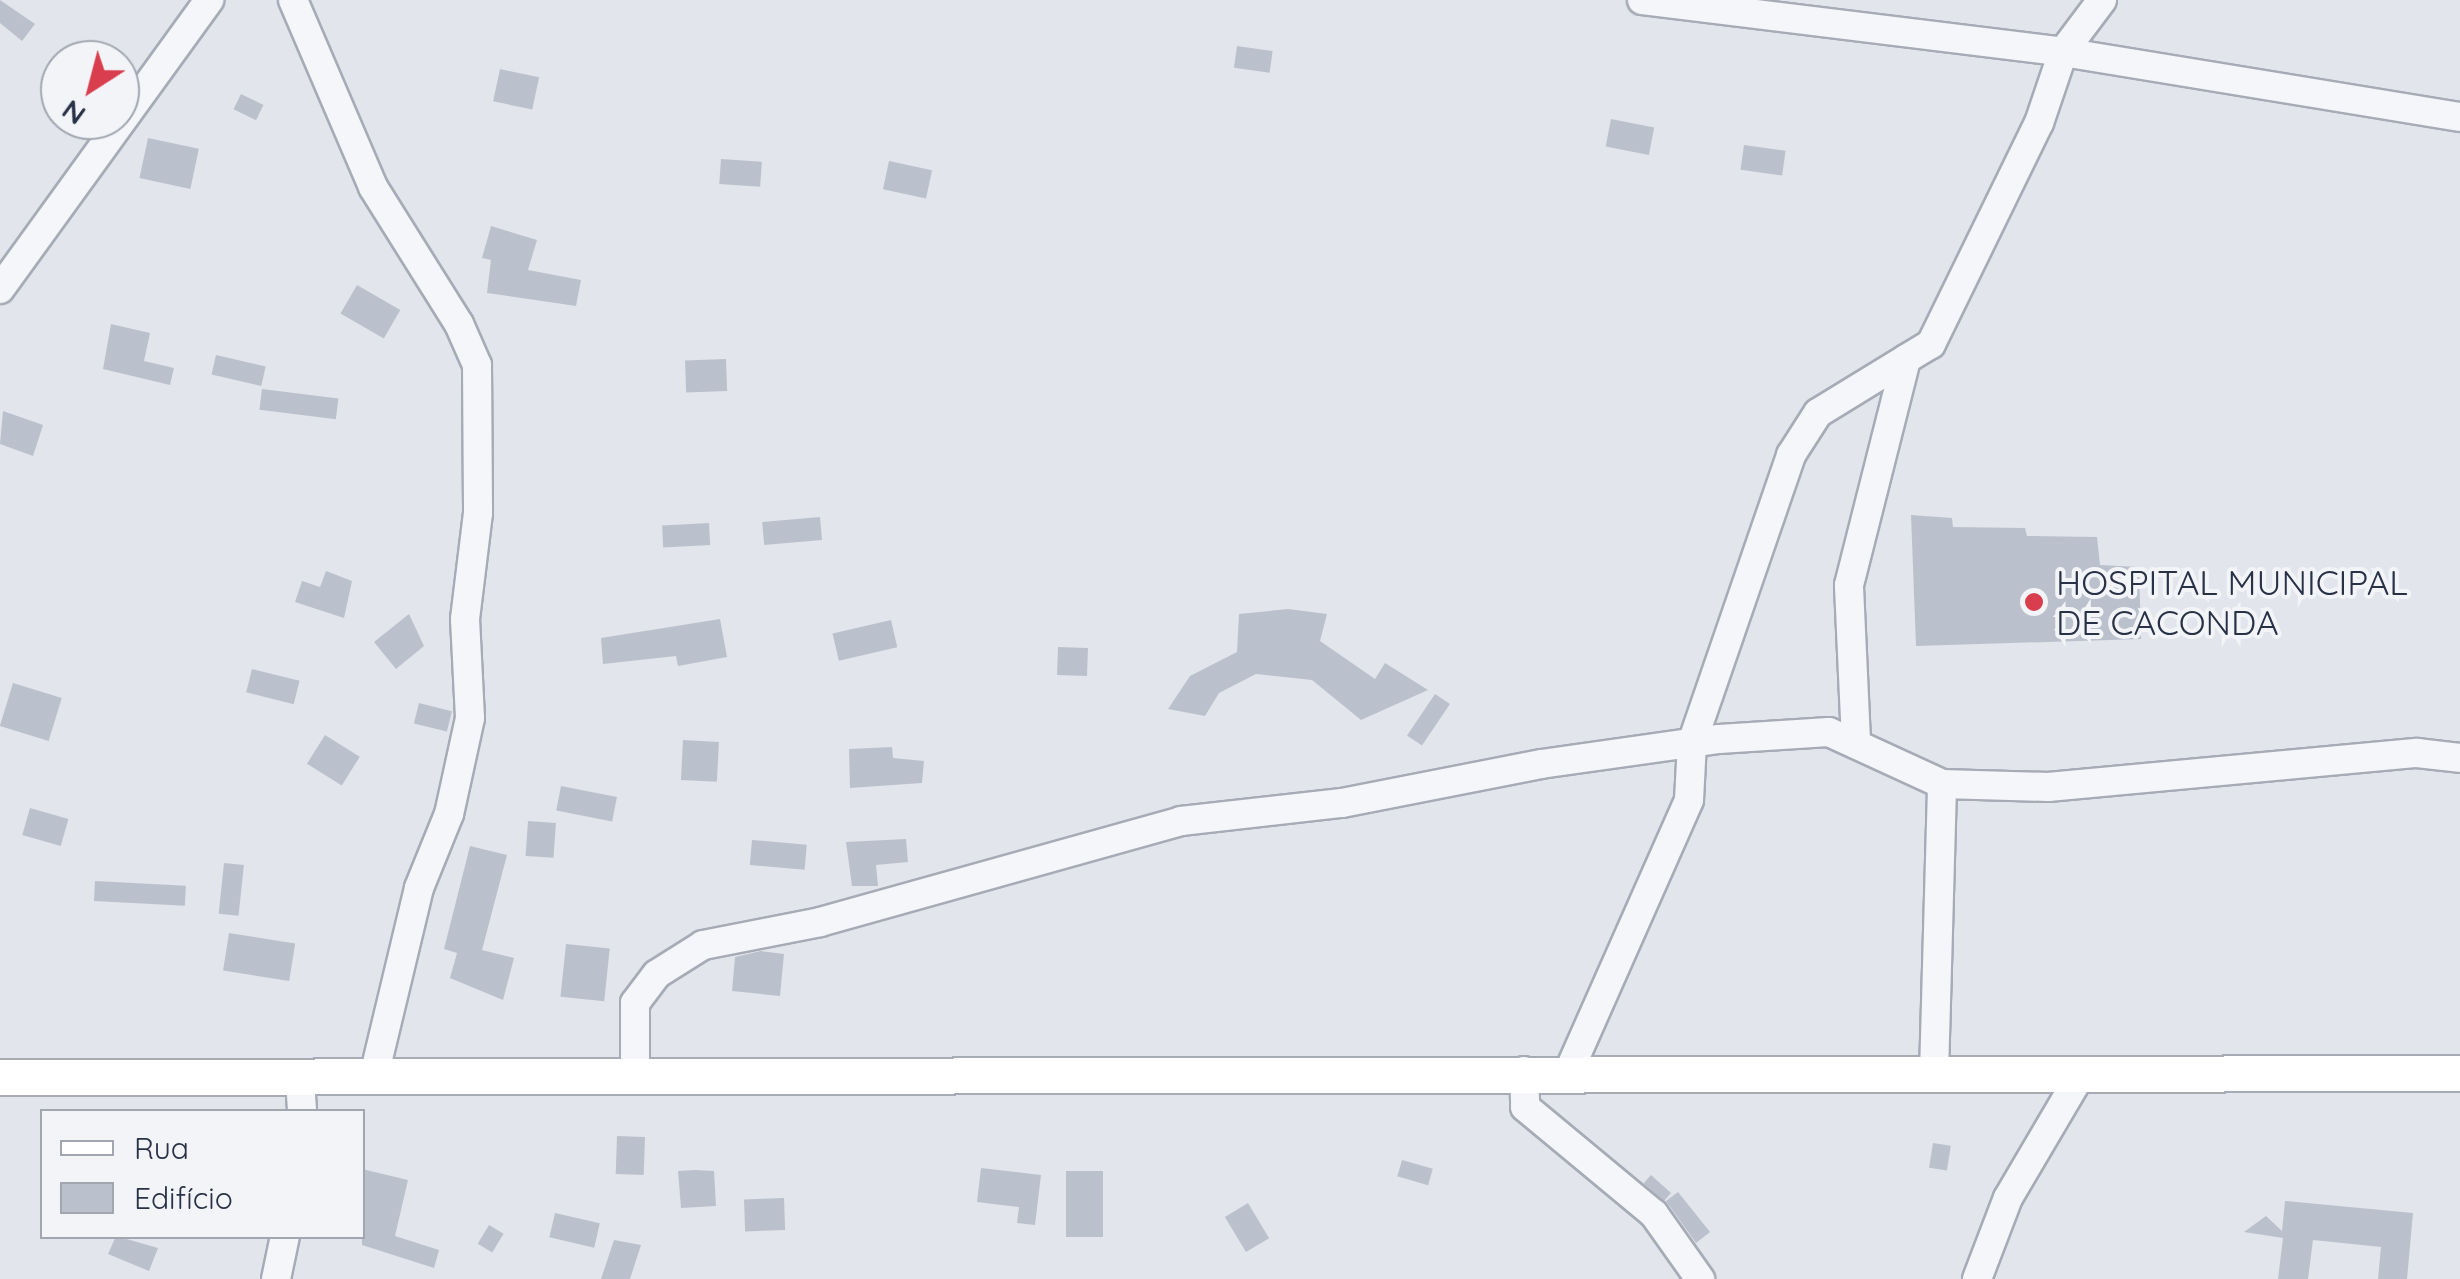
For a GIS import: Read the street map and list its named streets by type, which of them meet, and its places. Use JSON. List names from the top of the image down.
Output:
{
  "places": ["HOSPITAL MUNICIPAL DE CACONDA"],
  "legend": ["Rua", "Edifício"],
  "north": "bottom left"
}
